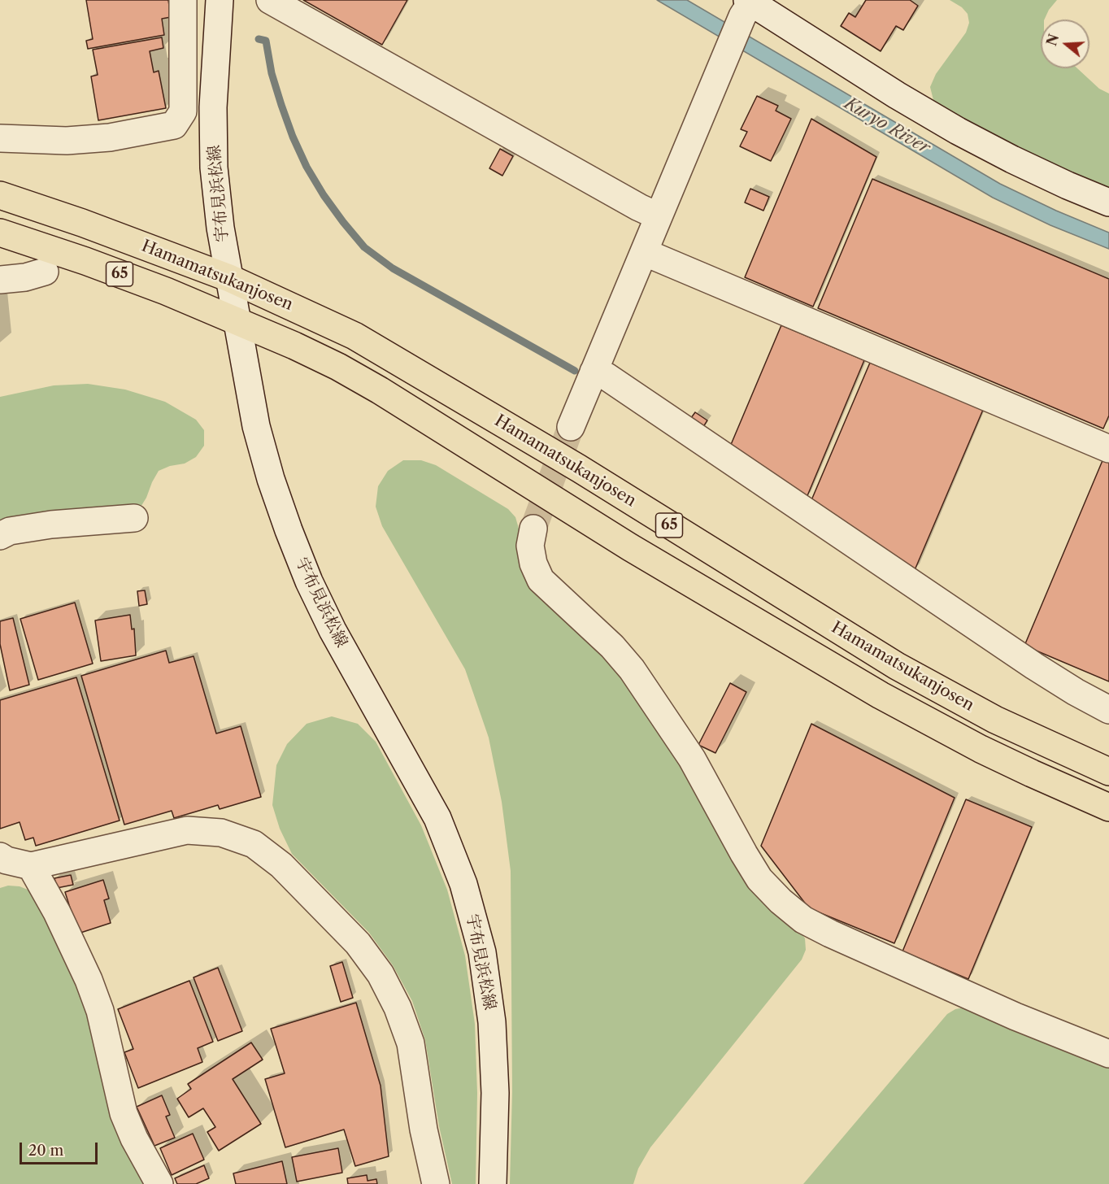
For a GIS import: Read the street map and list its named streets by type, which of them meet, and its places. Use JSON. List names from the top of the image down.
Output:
{
  "streets": {
    "main road": ["65", "Hamamatsukanjosen"],
    "street": ["宇布見浜松線"]
  },
  "crossings": [
    ["宇布見浜松線", "Hamamatsukanjosen"]
  ],
  "water": ["Kuryo River"],
  "scale_bar": "20 m",
  "north": "left"
}
